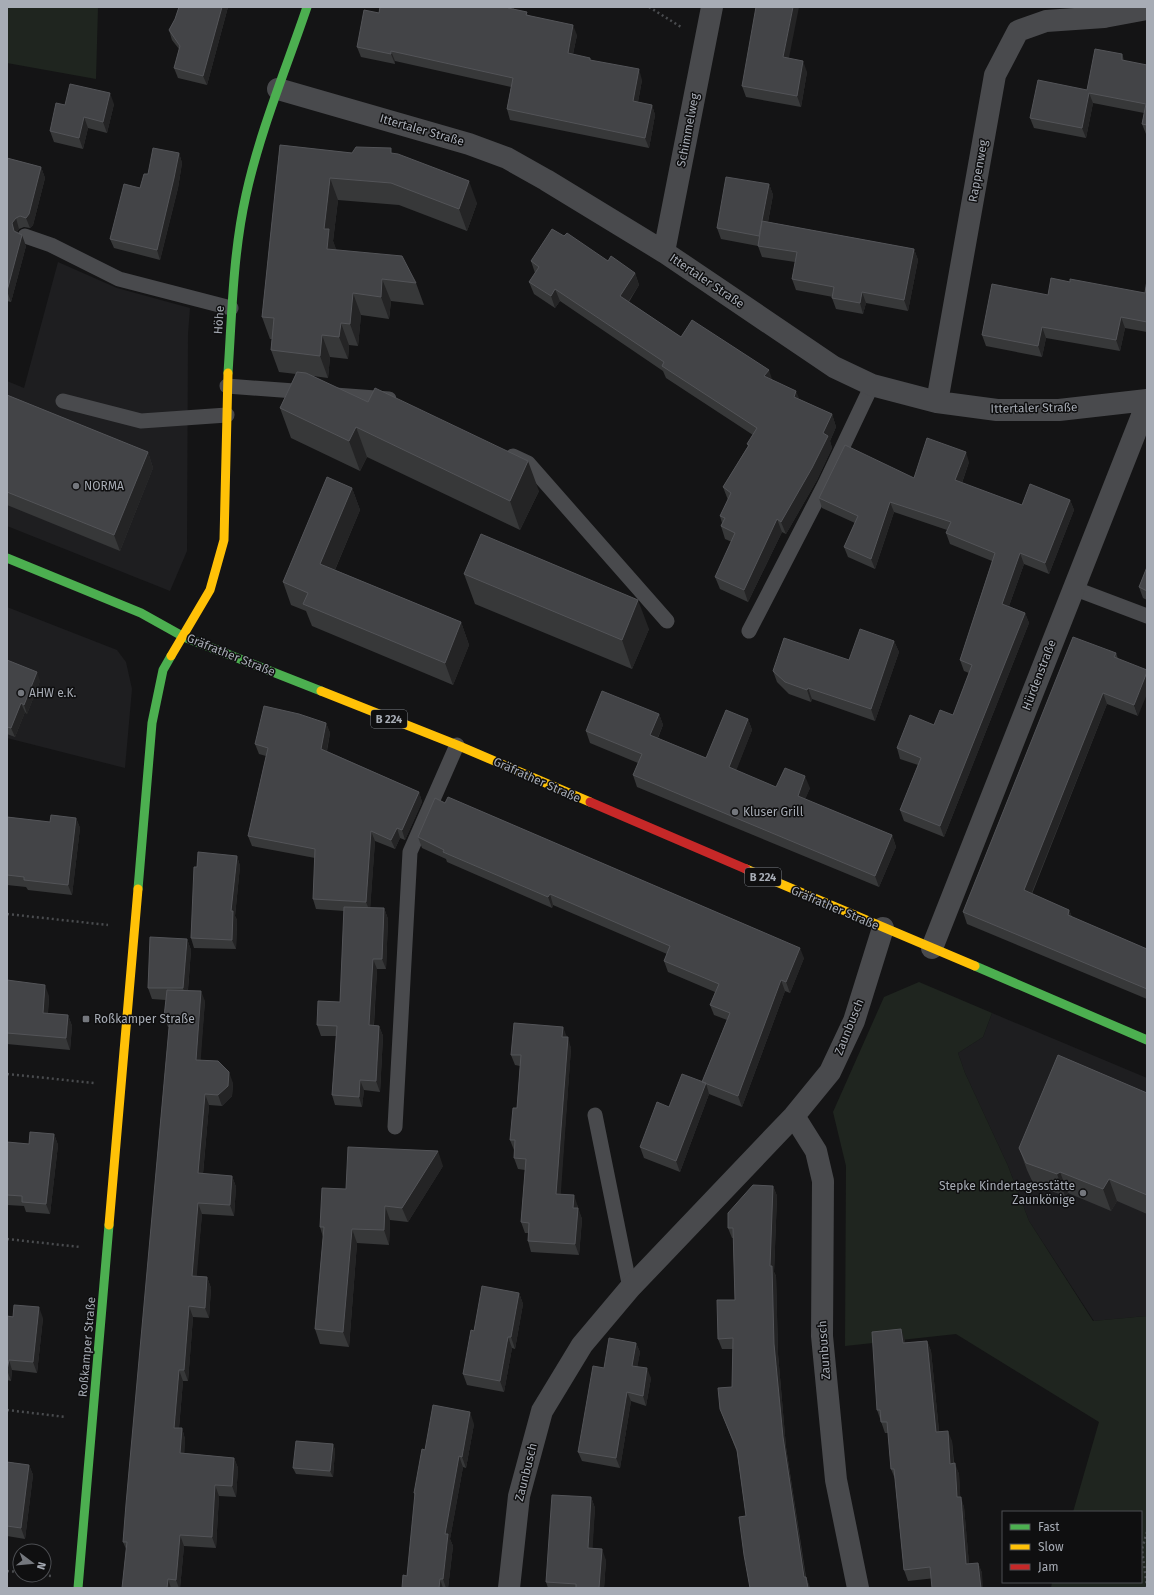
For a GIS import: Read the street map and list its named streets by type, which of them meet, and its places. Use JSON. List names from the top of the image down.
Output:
{
  "streets": {
    "street": [
      "Ittertaler Straße",
      "Schimmelweg",
      "Rappenweg",
      "Höhe",
      "Gräfrather Straße",
      "Hürdenstraße",
      "B 224",
      "Zaunbusch",
      "Roßkamper Straße"
    ]
  },
  "crossings": [
    ["Ittertaler Straße", "Schimmelweg"],
    ["Ittertaler Straße", "Rappenweg"],
    ["Ittertaler Straße", "Höhe"],
    ["Ittertaler Straße", "Hürdenstraße"],
    ["Höhe", "Gräfrather Straße"],
    ["Höhe", "Roßkamper Straße"],
    ["Gräfrather Straße", "Hürdenstraße"],
    ["Gräfrather Straße", "Zaunbusch"],
    ["Gräfrather Straße", "Roßkamper Straße"]
  ],
  "places": {
    "other": [
      "NORMA",
      "AHW e.K.",
      "Kluser Grill",
      "Stepke Kindertagesstätte Zaunkönige"
    ],
    "transit": ["Roßkamper Straße"]
  },
  "legend": ["Fast", "Slow", "Jam"],
  "north": "right"
}
